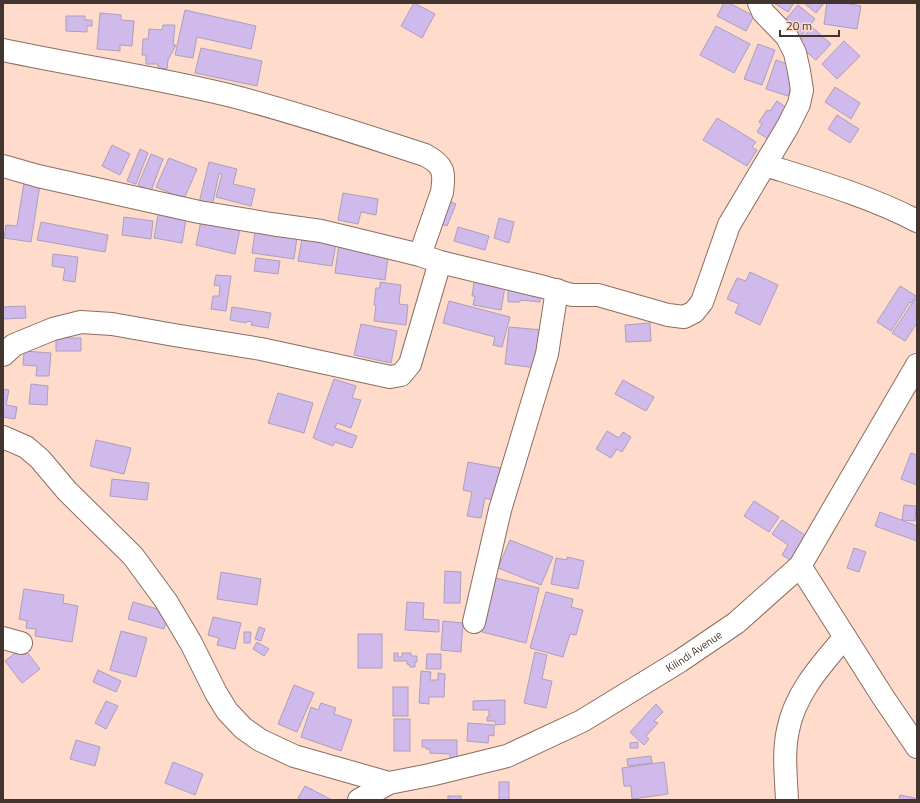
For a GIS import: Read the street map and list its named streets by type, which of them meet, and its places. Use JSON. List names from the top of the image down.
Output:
{
  "streets": {
    "street": ["Kilindi Avenue"]
  },
  "scale_bar": "20 m"
}
